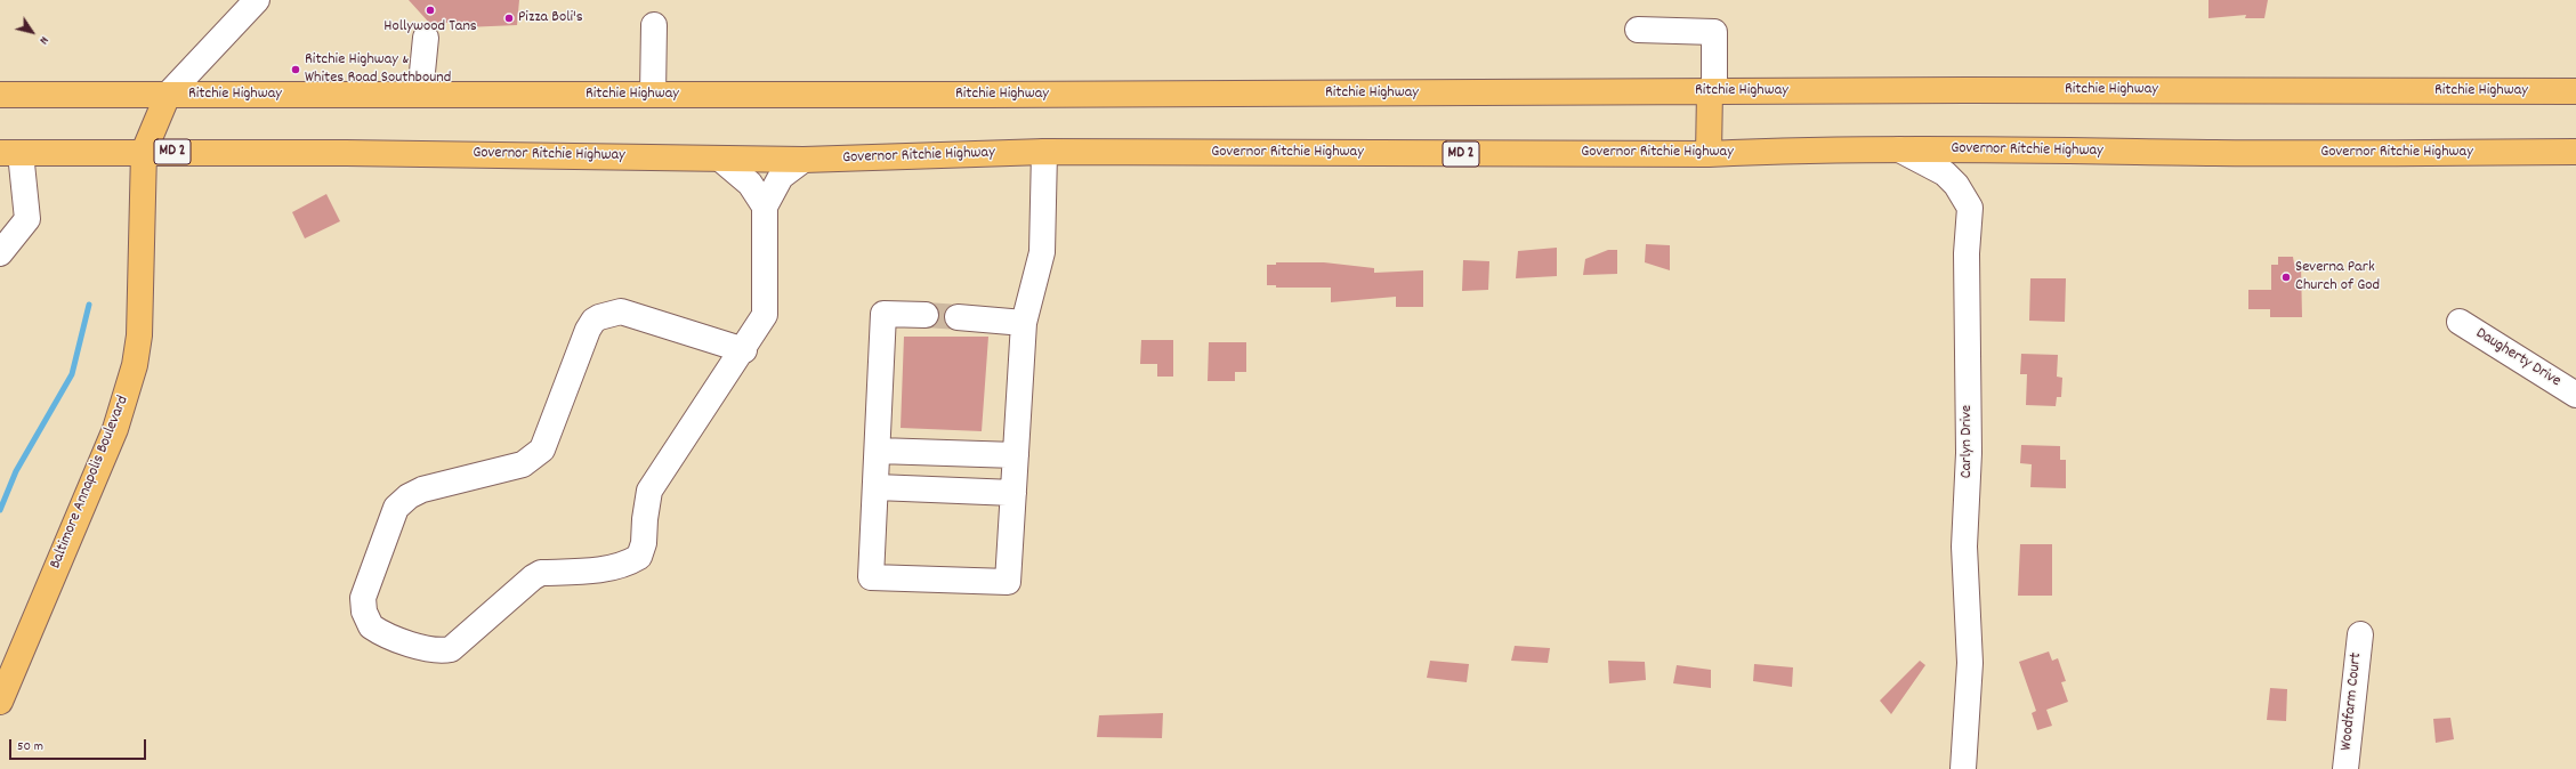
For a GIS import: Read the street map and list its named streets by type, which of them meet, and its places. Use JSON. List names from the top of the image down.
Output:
{
  "streets": {
    "main road": [
      "Ritchie Highway",
      "Governor Ritchie Highway",
      "MD 2",
      "Baltimore Annapolis Boulevard"
    ],
    "street": ["Daugherty Drive", "Carlyn Drive", "Woodfarm Court"]
  },
  "crossings": [
    ["Ritchie Highway", "Baltimore Annapolis Boulevard"],
    ["Governor Ritchie Highway", "Carlyn Drive"],
    ["Governor Ritchie Highway", "Baltimore Annapolis Boulevard"]
  ],
  "places": [
    "Hollywood Tans",
    "Pizza Boli's",
    "Ritchie Highway & Whites Road Southbound",
    "Severna Park Church of God"
  ],
  "scale_bar": "50 m",
  "north": "bottom right"
}
